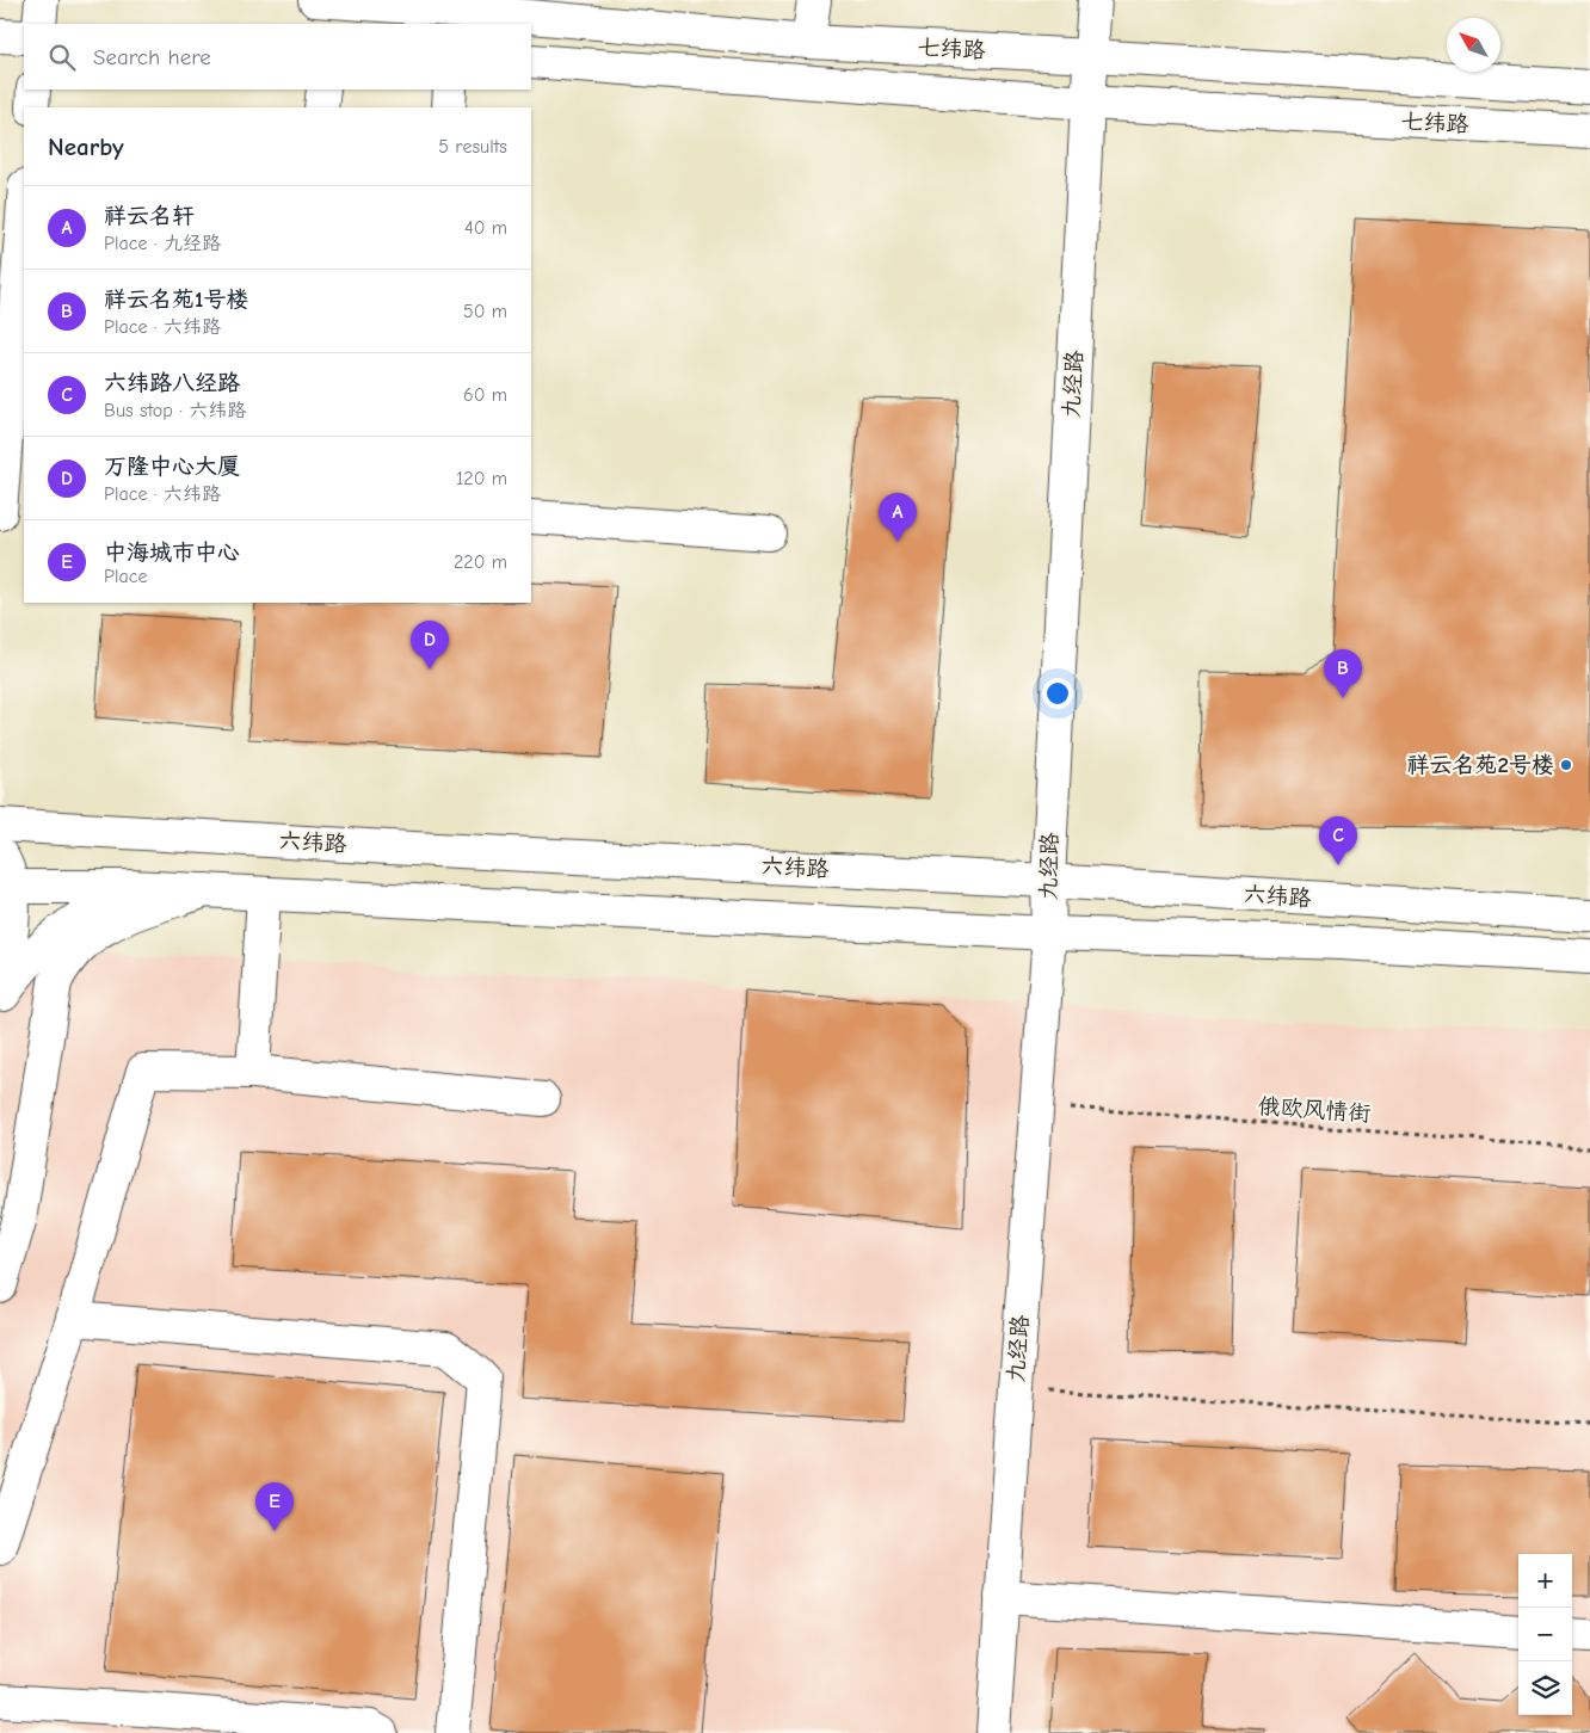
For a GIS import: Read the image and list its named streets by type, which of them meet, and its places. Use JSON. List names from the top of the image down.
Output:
{
  "streets": {
    "street": ["七纬路", "九经路", "六纬路"],
    "path": ["俄欧风情街"]
  },
  "crossings": [
    ["七纬路", "九经路"],
    ["九经路", "六纬路"],
    ["九经路", "俄欧风情街"]
  ],
  "places": ["祥云名苑2号楼"],
  "north": "top left",
  "page": {
    "search": "Search here",
    "heading": ["Nearby", "5 results"],
    "list": [
      {
        "mark": "A",
        "name": "祥云名轩",
        "note": "Place · 九经路",
        "value": "40 m"
      },
      {
        "mark": "B",
        "name": "祥云名苑1号楼",
        "note": "Place · 六纬路",
        "value": "50 m"
      },
      {
        "mark": "C",
        "name": "六纬路八经路",
        "note": "Bus stop · 六纬路",
        "value": "60 m"
      },
      {
        "mark": "D",
        "name": "万隆中心大厦",
        "note": "Place · 六纬路",
        "value": "120 m"
      },
      {
        "mark": "E",
        "name": "中海城市中心",
        "note": "Place",
        "value": "220 m"
      }
    ],
    "pins": [
      "A",
      "D",
      "B",
      "C",
      "E"
    ],
    "map_buttons": ["+", "−"]
  }
}
